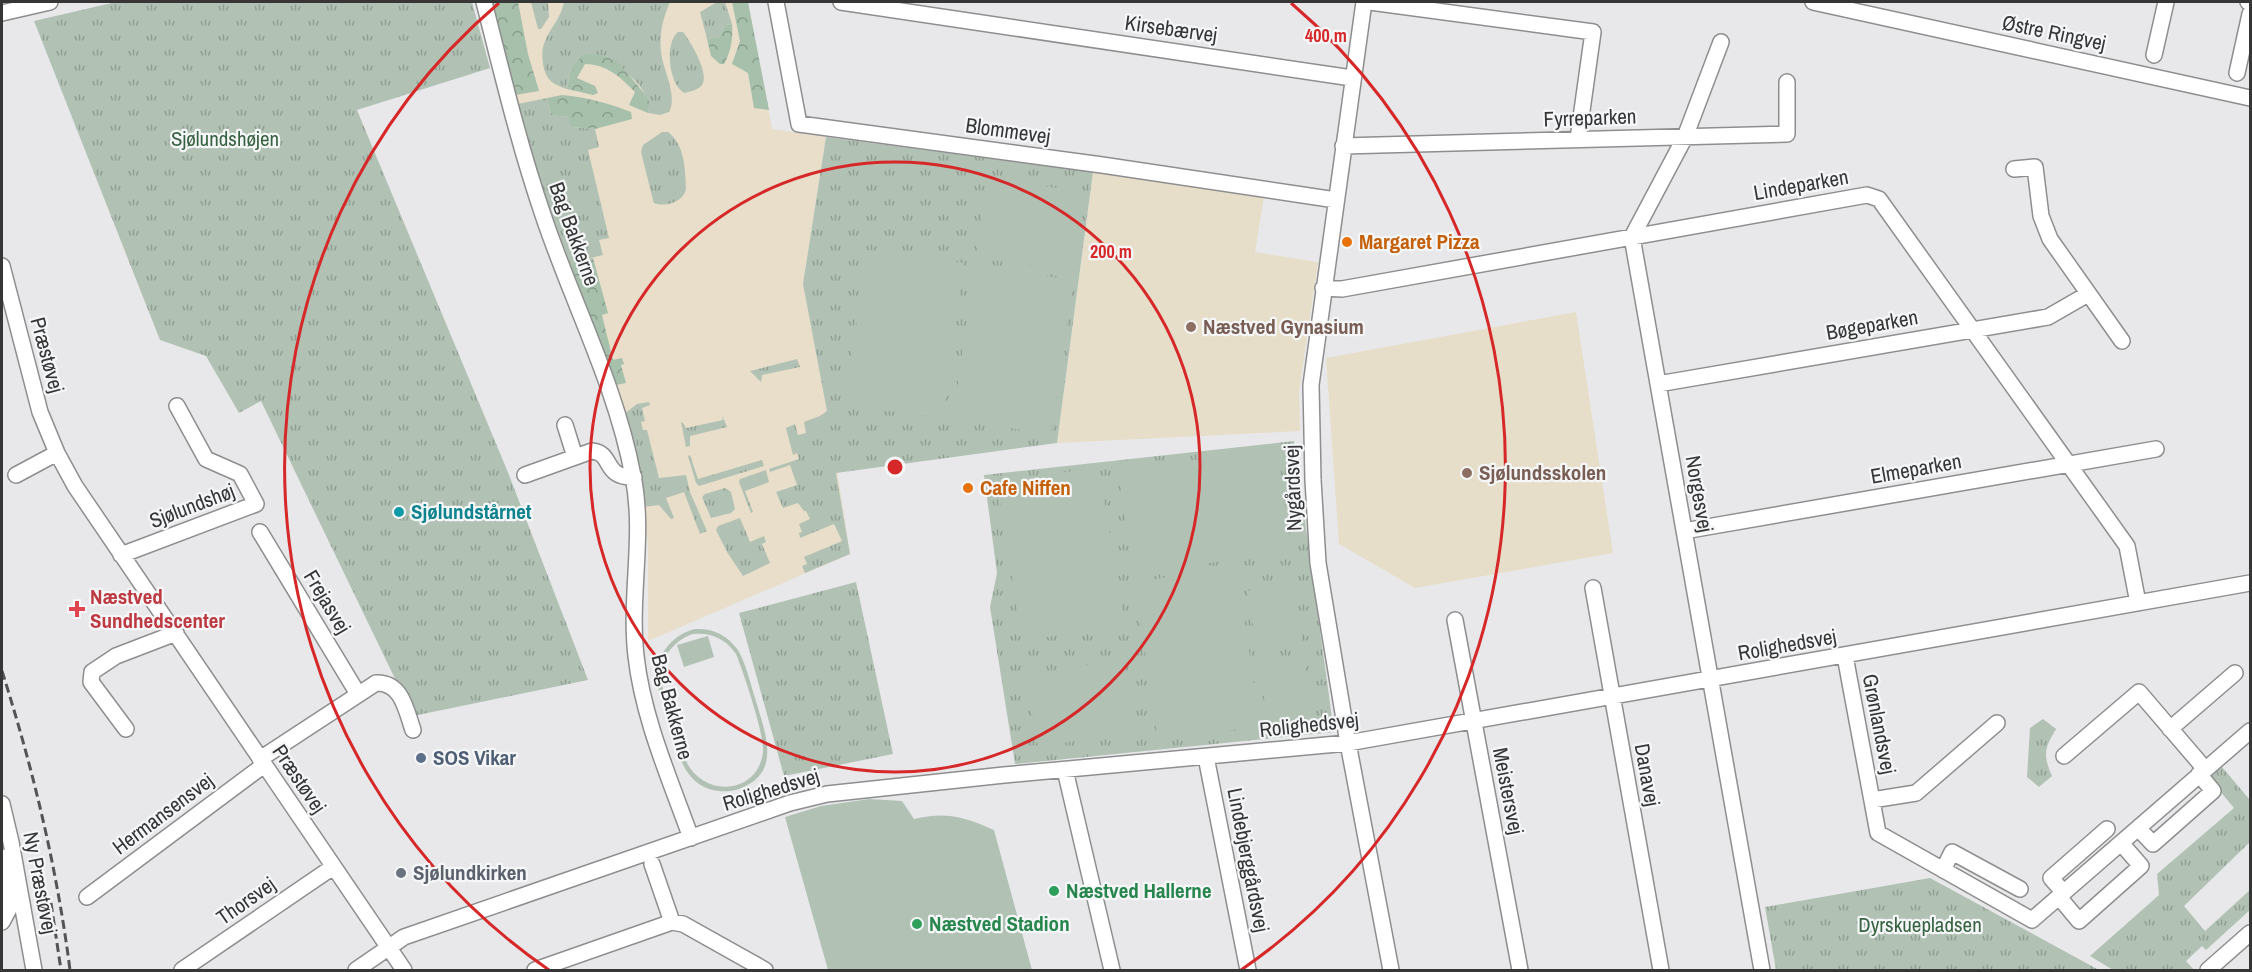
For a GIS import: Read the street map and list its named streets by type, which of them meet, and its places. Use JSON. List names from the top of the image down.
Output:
{
  "streets": {
    "street": [
      "Kirsebærvej",
      "Østre Ringvej",
      "Fyrreparken",
      "Blommevej",
      "Lindeparken",
      "Bag Bakkerne",
      "Bøgeparken",
      "Præstøvej",
      "Elmeparken",
      "Nygårdsvej",
      "Norgesvej",
      "Sjølundshøj",
      "Frejasvej",
      "Rolighedsvej",
      "Grønlandsvej",
      "Danavej",
      "Meistersvej",
      "Hermansensvej",
      "Lindebjerggårdsvej",
      "Ny Præstøvej",
      "Thorsvej"
    ]
  },
  "crossings": [
    ["Kirsebærvej", "Nygårdsvej"],
    ["Fyrreparken", "Nygårdsvej"],
    ["Blommevej", "Nygårdsvej"],
    ["Lindeparken", "Bøgeparken"],
    ["Lindeparken", "Elmeparken"],
    ["Lindeparken", "Nygårdsvej"],
    ["Lindeparken", "Norgesvej"],
    ["Lindeparken", "Rolighedsvej"],
    ["Bag Bakkerne", "Rolighedsvej"],
    ["Bøgeparken", "Norgesvej"],
    ["Præstøvej", "Sjølundshøj"],
    ["Præstøvej", "Rolighedsvej"],
    ["Præstøvej", "Hermansensvej"],
    ["Præstøvej", "Thorsvej"],
    ["Elmeparken", "Norgesvej"],
    ["Nygårdsvej", "Rolighedsvej"],
    ["Norgesvej", "Rolighedsvej"],
    ["Rolighedsvej", "Grønlandsvej"],
    ["Rolighedsvej", "Danavej"],
    ["Rolighedsvej", "Meistersvej"],
    ["Rolighedsvej", "Lindebjerggårdsvej"]
  ],
  "parks": ["Sjølundshøjen", "Dyrskuepladsen"],
  "places": {
    "other": [
      "Margaret Pizza",
      "Næstved Gynasium",
      "Sjølundsskolen",
      "Cafe Niffen",
      "Sjølundstårnet",
      "SOS Vikar",
      "Sjølundkirken",
      "Næstved Hallerne",
      "Næstved Stadion"
    ],
    "health": ["Næstved Sundhedscenter"]
  },
  "rings": ["400 m", "200 m"]
}
